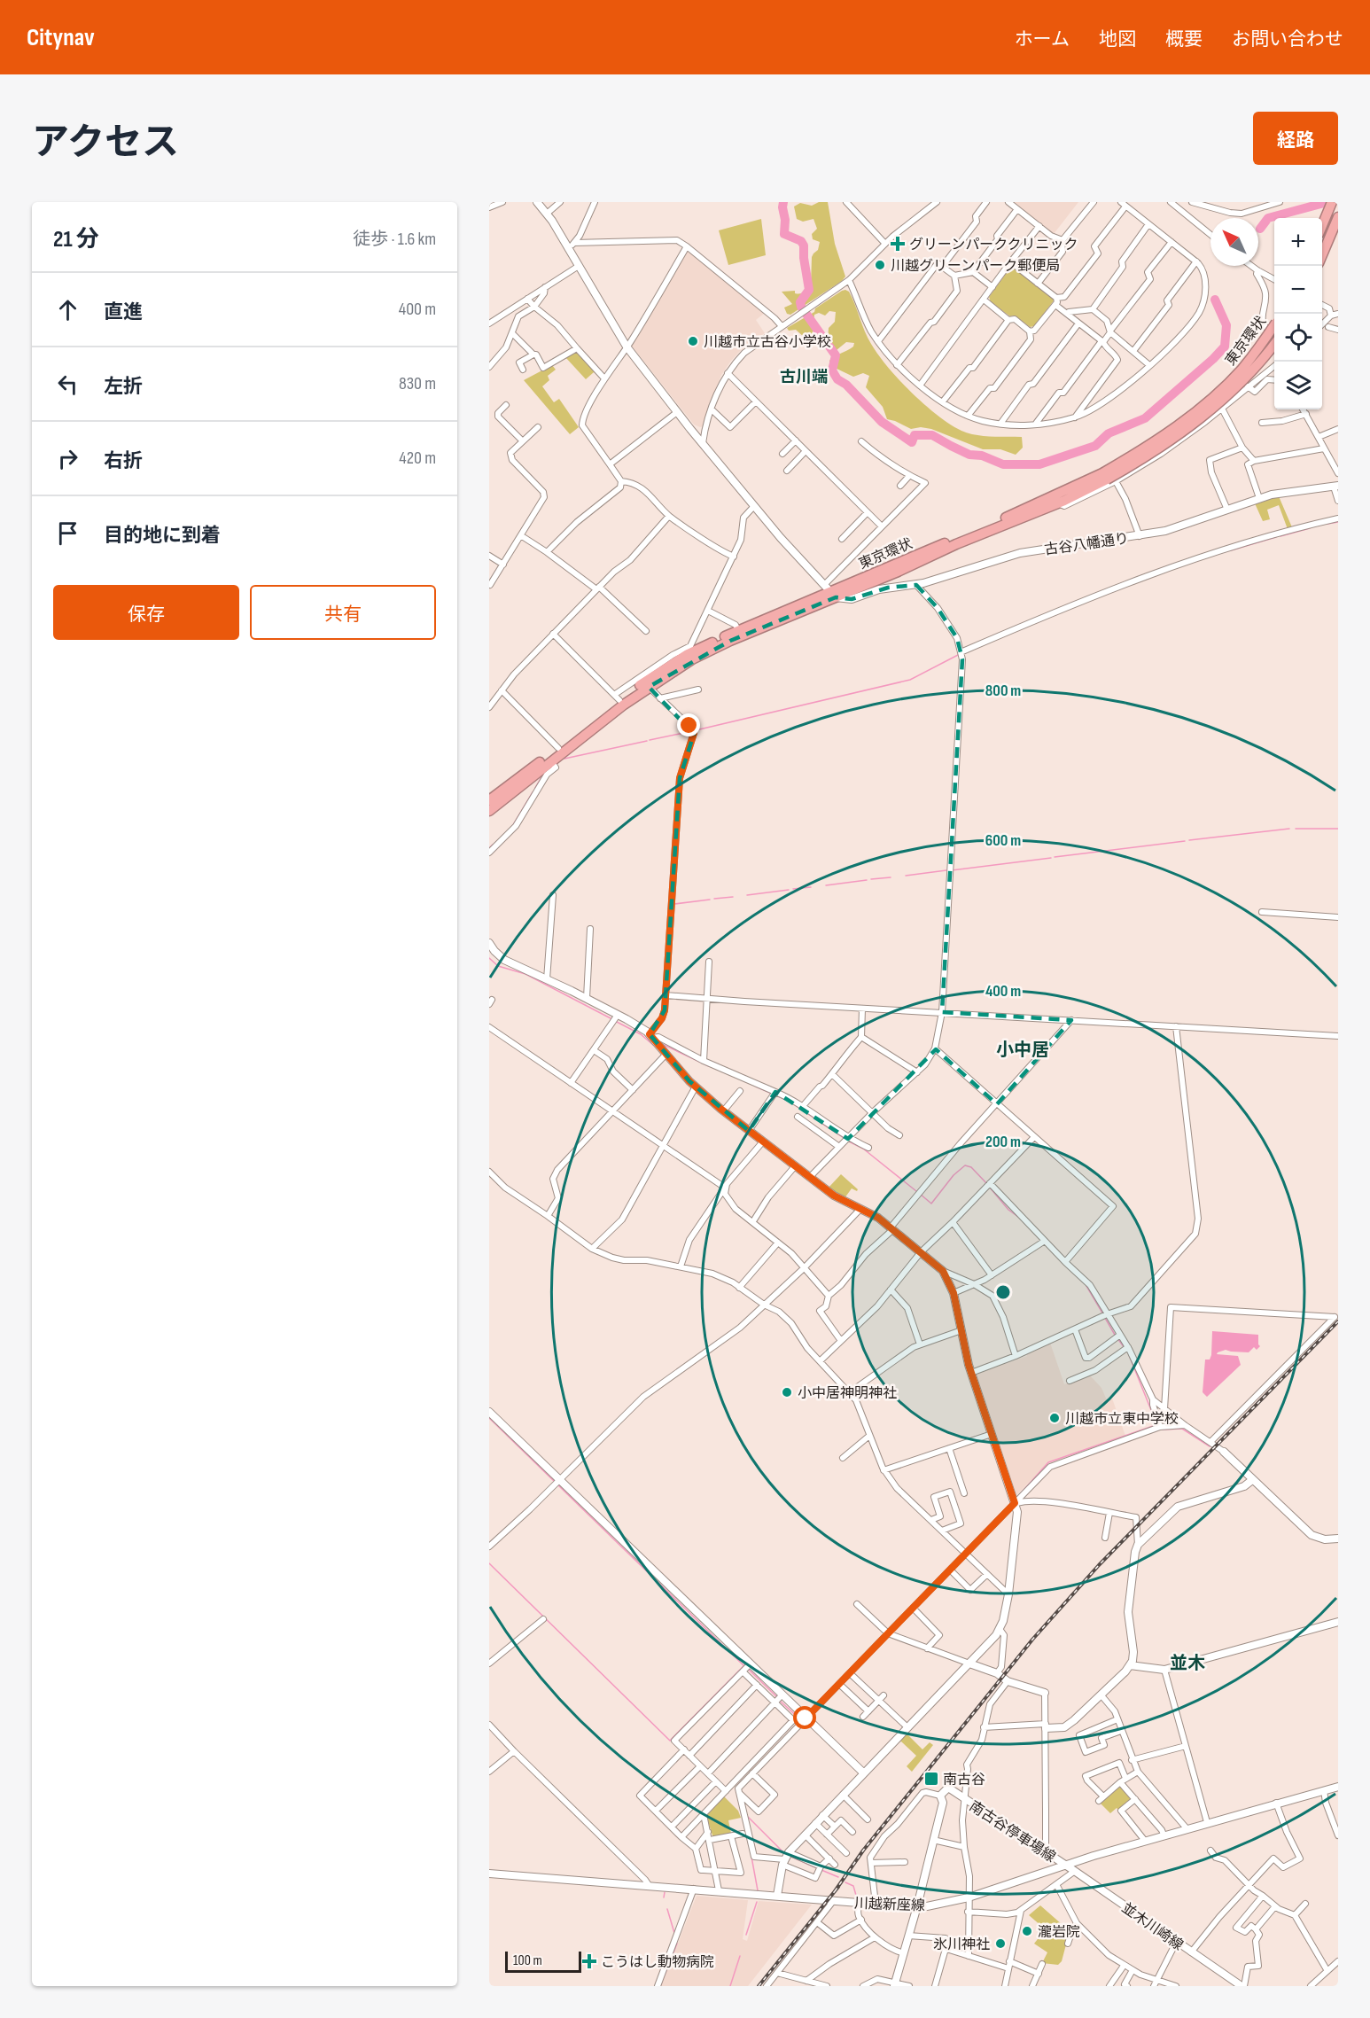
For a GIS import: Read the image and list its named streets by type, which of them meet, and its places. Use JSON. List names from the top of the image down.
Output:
{
  "streets": {
    "highway": ["東京環状"],
    "street": [
      "古谷八幡通り",
      "南古谷停車場線",
      "川越新座線",
      "並木川崎線"
    ]
  },
  "crossings": [
    ["東京環状", "古谷八幡通り"],
    ["南古谷停車場線", "川越新座線"],
    ["南古谷停車場線", "並木川崎線"],
    ["川越新座線", "並木川崎線"]
  ],
  "districts": ["古川端", "小中居", "並木"],
  "places": {
    "health": ["グリーンパーククリニック", "こうはし動物病院"],
    "other": [
      "川越グリーンパーク郵便局",
      "川越市立古谷小学校",
      "小中居神明神社",
      "川越市立東中学校",
      "瀧岩院",
      "氷川神社"
    ],
    "transit": ["南古谷"]
  },
  "scale_bar": "100 m",
  "north": "top left",
  "page": {
    "header": "Citynav",
    "nav": [
      "ホーム",
      "地図",
      "概要",
      "お問い合わせ"
    ],
    "title": "アクセス",
    "buttons": [
      "経路",
      ["保存", "共有"]
    ],
    "heading": ["21 分", "徒歩 · 1.6 km"],
    "map_buttons": ["+", "−"],
    "list": [
      ["直進", "400 m"],
      ["左折", "830 m"],
      ["右折", "420 m"],
      "目的地に到着"
    ],
    "scale": "100 m"
  },
  "rings": [
    "800 m",
    "600 m",
    "400 m",
    "200 m"
  ]
}
